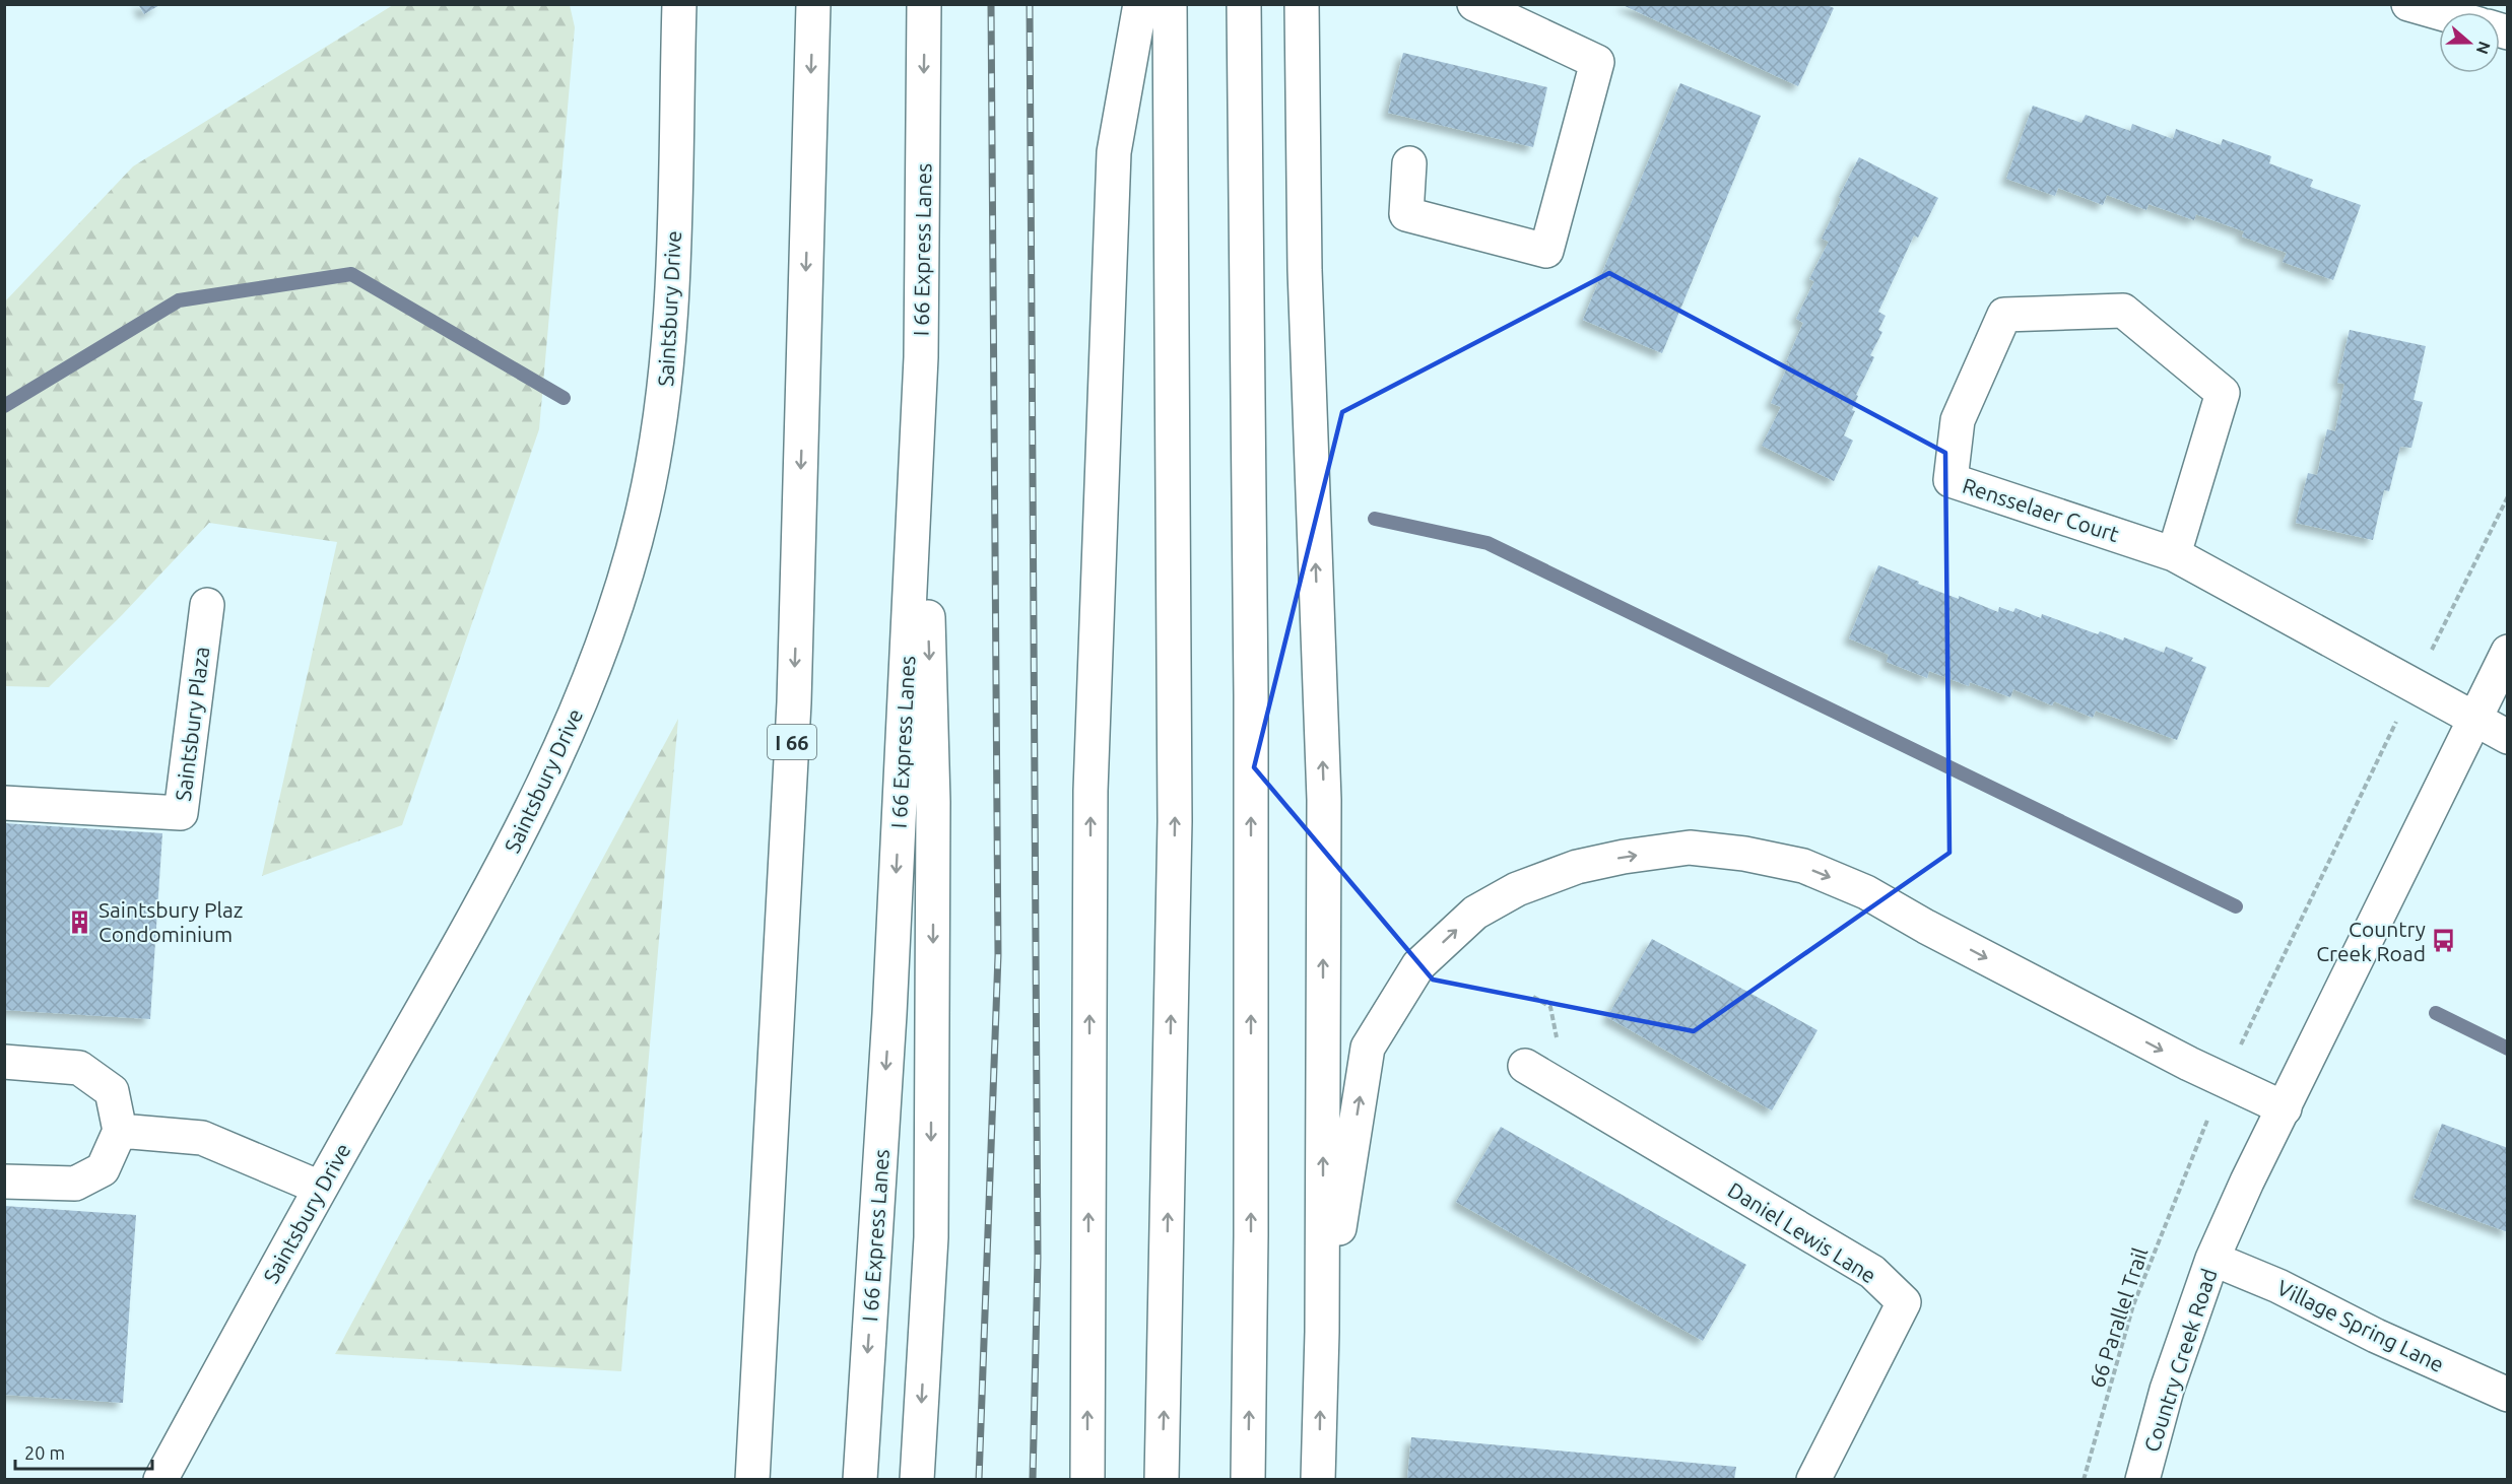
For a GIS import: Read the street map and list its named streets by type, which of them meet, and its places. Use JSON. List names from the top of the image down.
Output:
{
  "streets": {
    "main road": [
      "I 66 Express Lanes",
      "Saintsbury Drive",
      "Rensselaer Court",
      "Saintsbury Plaza",
      "I 66",
      "Daniel Lewis Lane",
      "Village Spring Lane",
      "Country Creek Road"
    ],
    "path": ["66 Parallel Trail"]
  },
  "crossings": [
    ["Rensselaer Court", "Country Creek Road"],
    ["Village Spring Lane", "Country Creek Road"]
  ],
  "places": {
    "building": ["Saintsbury Plaz Condominium"],
    "bus stop": ["Country Creek Road"]
  },
  "scale_bar": "20 m",
  "north": "right"
}
